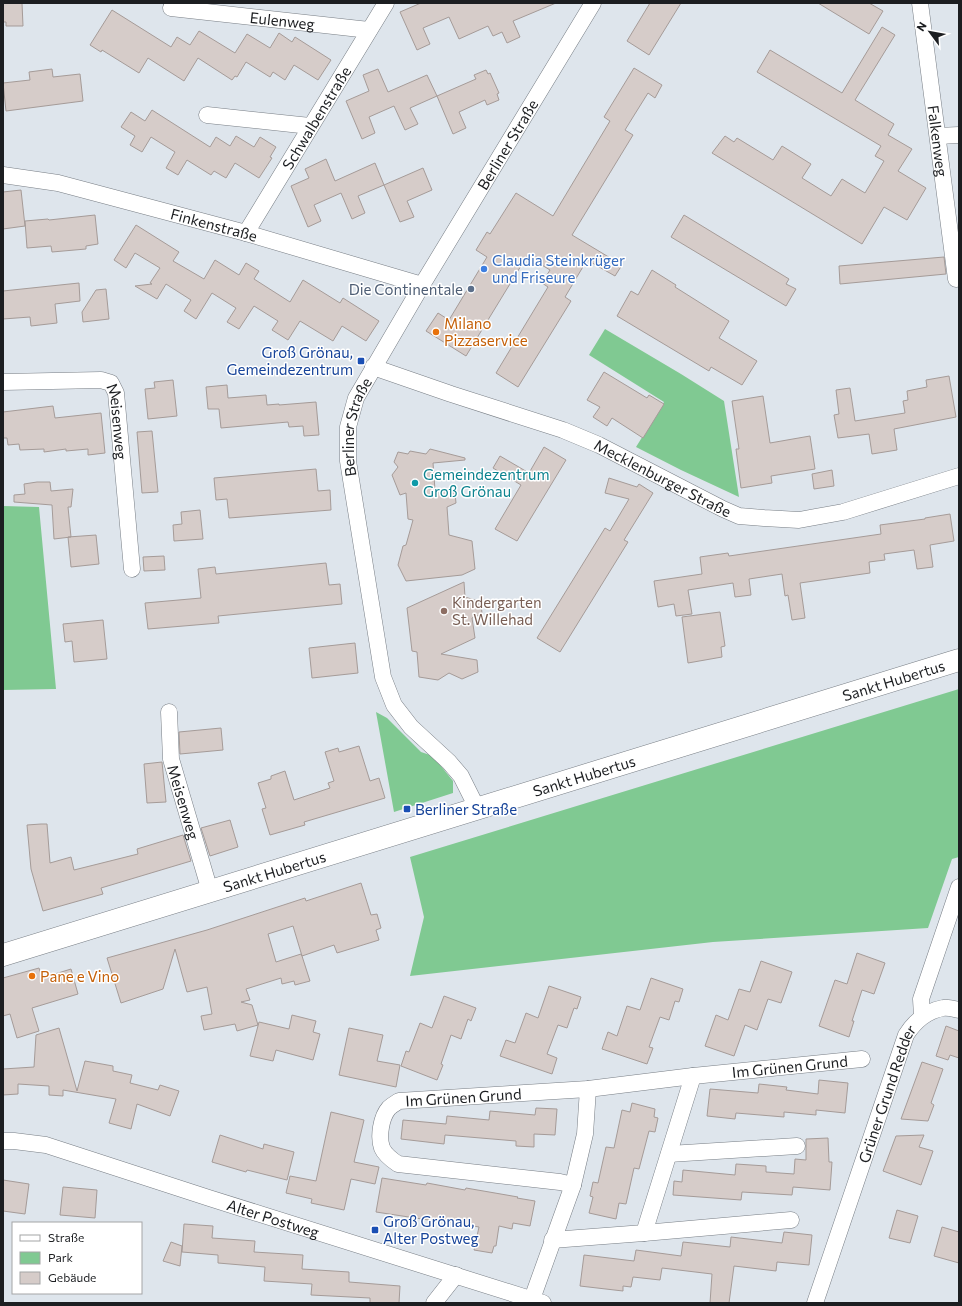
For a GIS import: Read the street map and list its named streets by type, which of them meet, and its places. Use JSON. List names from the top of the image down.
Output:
{
  "streets": {
    "main road": ["Sankt Hubertus"],
    "street": [
      "Eulenweg",
      "Schwalbenstraße",
      "Falkenweg",
      "Berliner Straße",
      "Finkenstraße",
      "Meisenweg",
      "Mecklenburger Straße",
      "Im Grünen Grund",
      "Grüner Grund Redder",
      "Alter Postweg"
    ]
  },
  "crossings": [
    ["Eulenweg", "Schwalbenstraße"],
    ["Schwalbenstraße", "Finkenstraße"],
    ["Berliner Straße", "Finkenstraße"],
    ["Berliner Straße", "Mecklenburger Straße"],
    ["Berliner Straße", "Sankt Hubertus"],
    ["Meisenweg", "Sankt Hubertus"]
  ],
  "places": {
    "other": [
      "Claudia Steinkrüger und Friseure",
      "Die Continentale",
      "Milano Pizzaservice",
      "Gemeindezentrum Groß Grönau",
      "Kindergarten St. Willehad",
      "Pane e Vino"
    ],
    "transit": ["Groß Grönau, Gemeindezentrum", "Berliner Straße", "Groß Grönau, Alter Postweg"]
  },
  "legend": ["Straße", "Park", "Gebäude"],
  "north": "top left"
}
